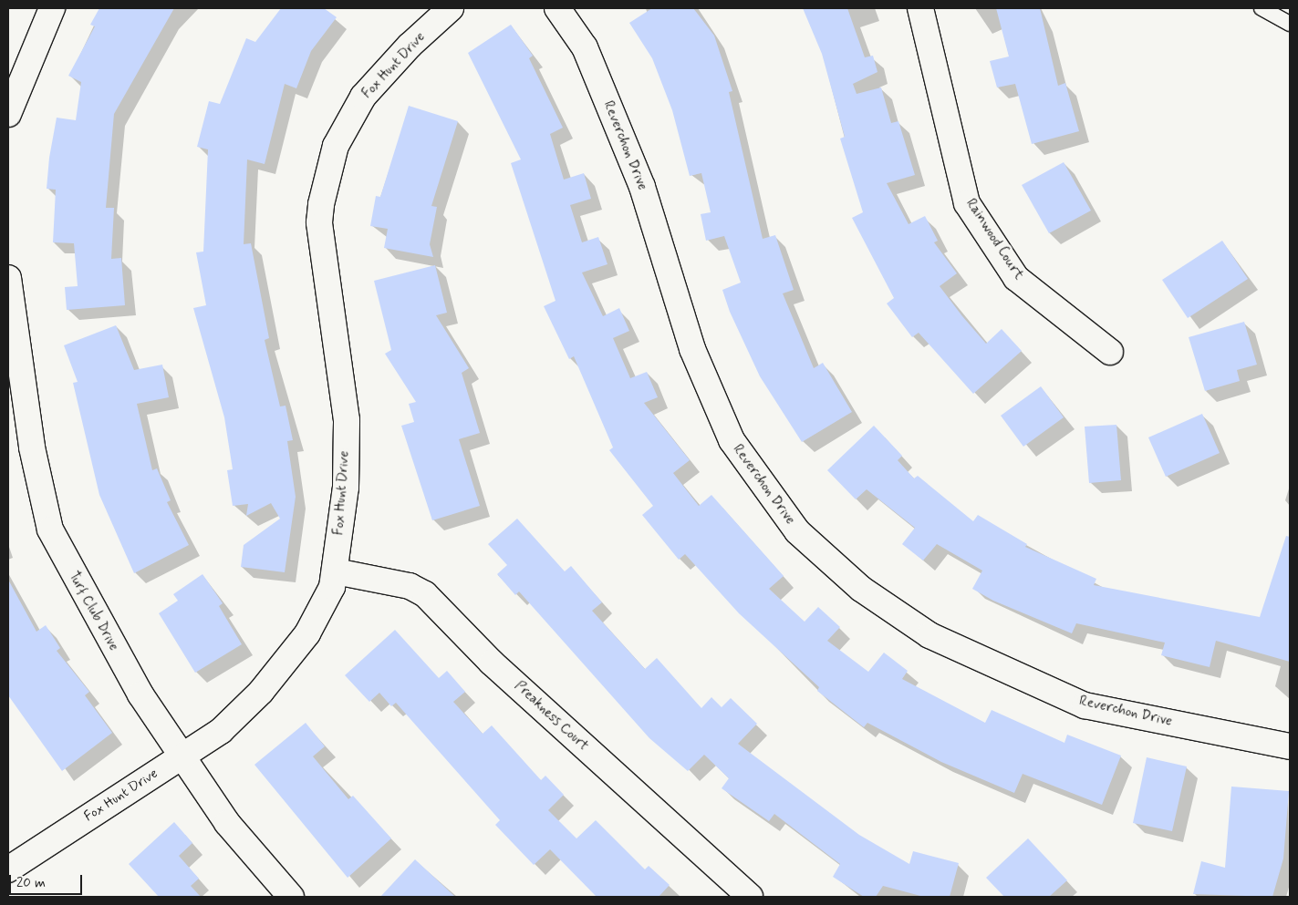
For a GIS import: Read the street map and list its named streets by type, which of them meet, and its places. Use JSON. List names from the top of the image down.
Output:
{
  "streets": {
    "street": [
      "Fox Hunt Drive",
      "Reverchon Drive",
      "Rainwood Court",
      "Turf Club Drive",
      "Preakness Court"
    ]
  },
  "crossings": [
    ["Fox Hunt Drive", "Turf Club Drive"],
    ["Fox Hunt Drive", "Preakness Court"]
  ],
  "scale_bar": "20 m"
}
